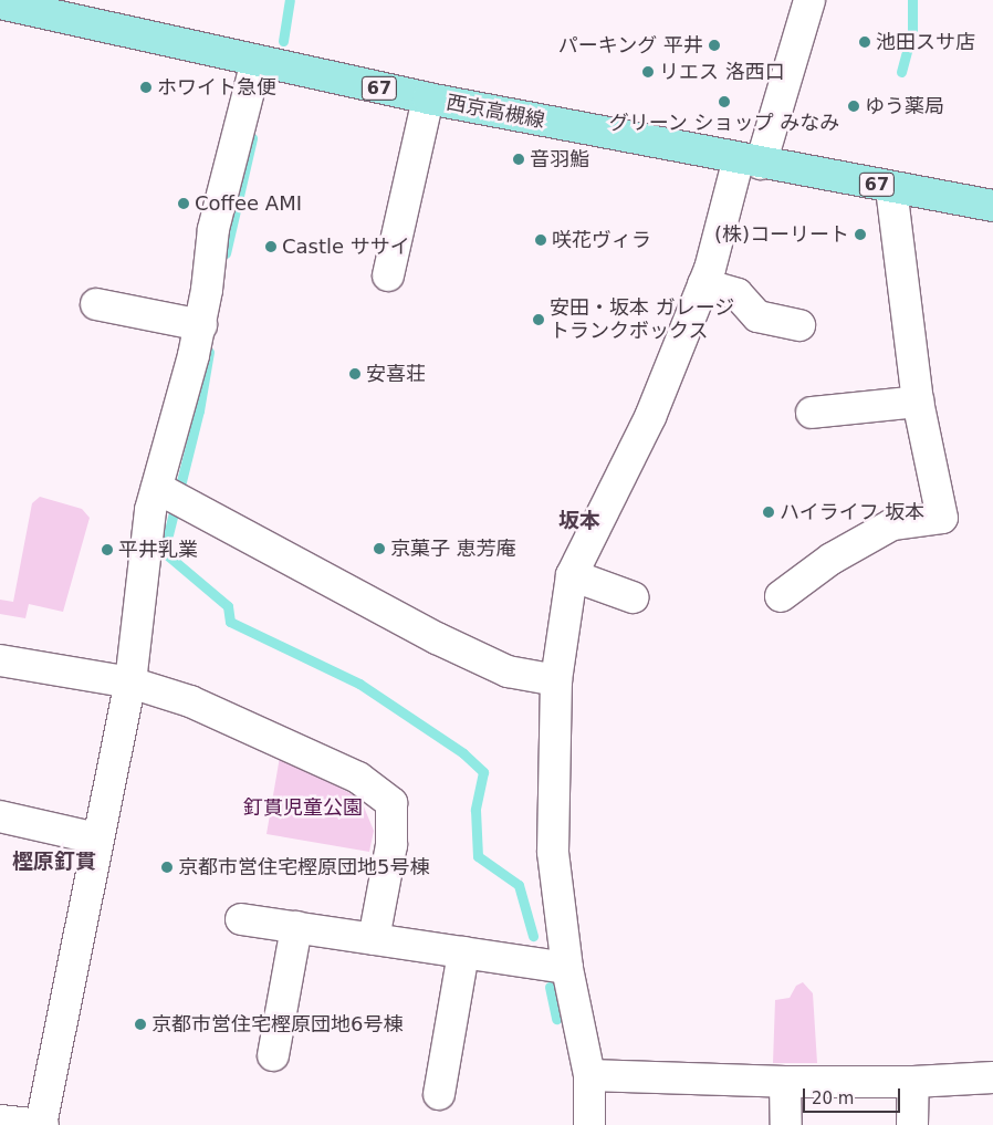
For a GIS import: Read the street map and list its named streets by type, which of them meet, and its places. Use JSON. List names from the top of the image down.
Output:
{
  "streets": {
    "main road": ["67", "西京高槻線"]
  },
  "districts": ["坂本", "樫原釘貫"],
  "parks": ["釘貫児童公園"],
  "places": [
    "池田スサ店",
    "パーキング 平井",
    "リエス 洛西口",
    "ホワイト急便",
    "グリーン ショップ みなみ",
    "ゆう薬局",
    "音羽鮨",
    "Coffee AMI",
    "(株)コーリート",
    "咲花ヴィラ",
    "Castle ササイ",
    "安田・坂本 ガレージ トランクボックス",
    "安喜荘",
    "ハイライフ 坂本",
    "京菓子 恵芳庵",
    "平井乳業",
    "京都市営住宅樫原団地5号棟",
    "京都市営住宅樫原団地6号棟"
  ],
  "scale_bar": "20 m"
}
